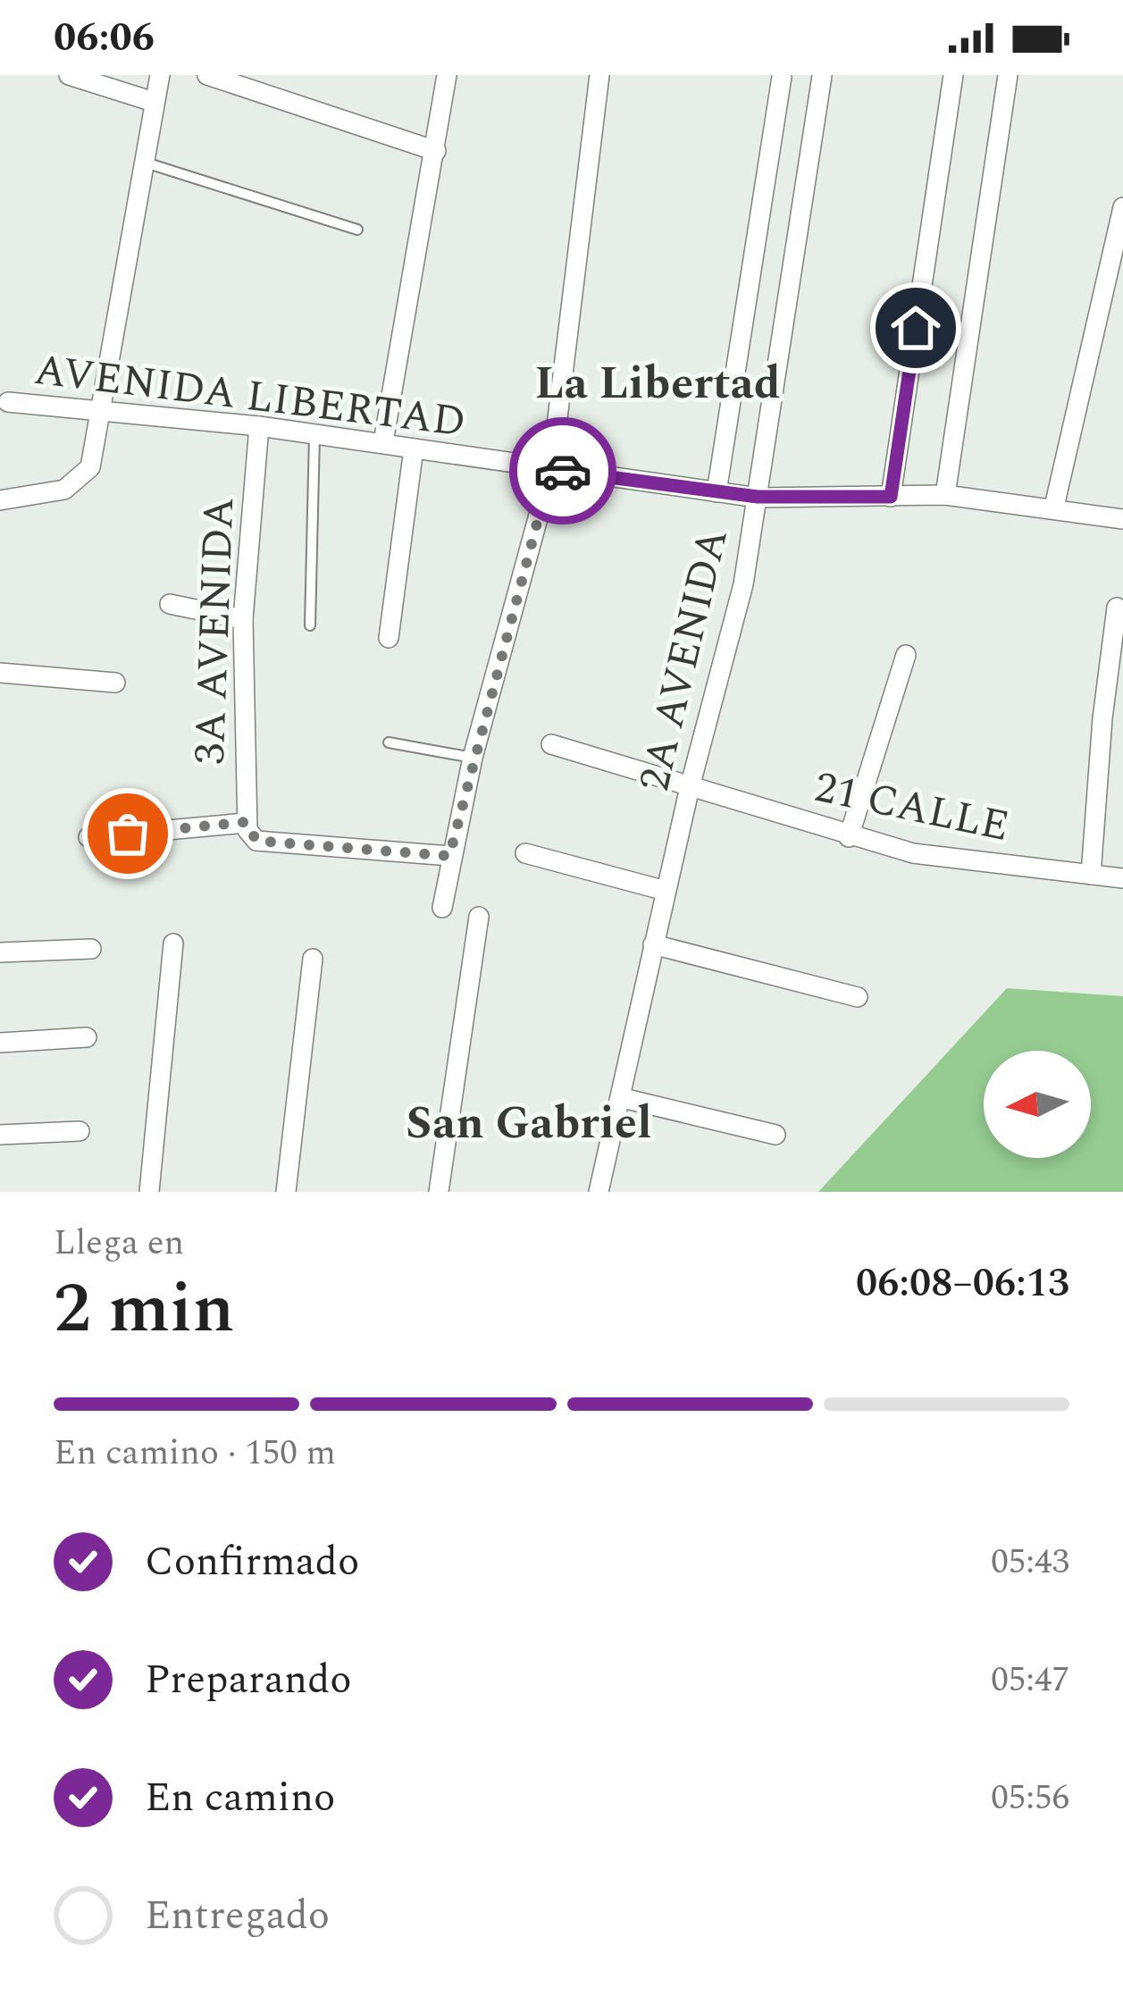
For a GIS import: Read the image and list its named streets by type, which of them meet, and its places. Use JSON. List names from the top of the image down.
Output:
{
  "streets": {
    "street": [
      "AVENIDA LIBERTAD",
      "3A AVENIDA",
      "2A AVENIDA",
      "21 CALLE"
    ]
  },
  "crossings": [
    ["AVENIDA LIBERTAD", "3A AVENIDA"],
    ["AVENIDA LIBERTAD", "2A AVENIDA"],
    ["2A AVENIDA", "21 CALLE"]
  ],
  "districts": ["La Libertad", "San Gabriel"],
  "north": "left",
  "page": {
    "status": "06:06",
    "heading": ["2 min", "Llega en", "06:08–06:13"],
    "bar": "En camino · 150 m",
    "list": [
      ["Confirmado", "05:43"],
      ["Preparando", "05:47"],
      ["En camino", "05:56"],
      "Entregado"
    ]
  }
}
